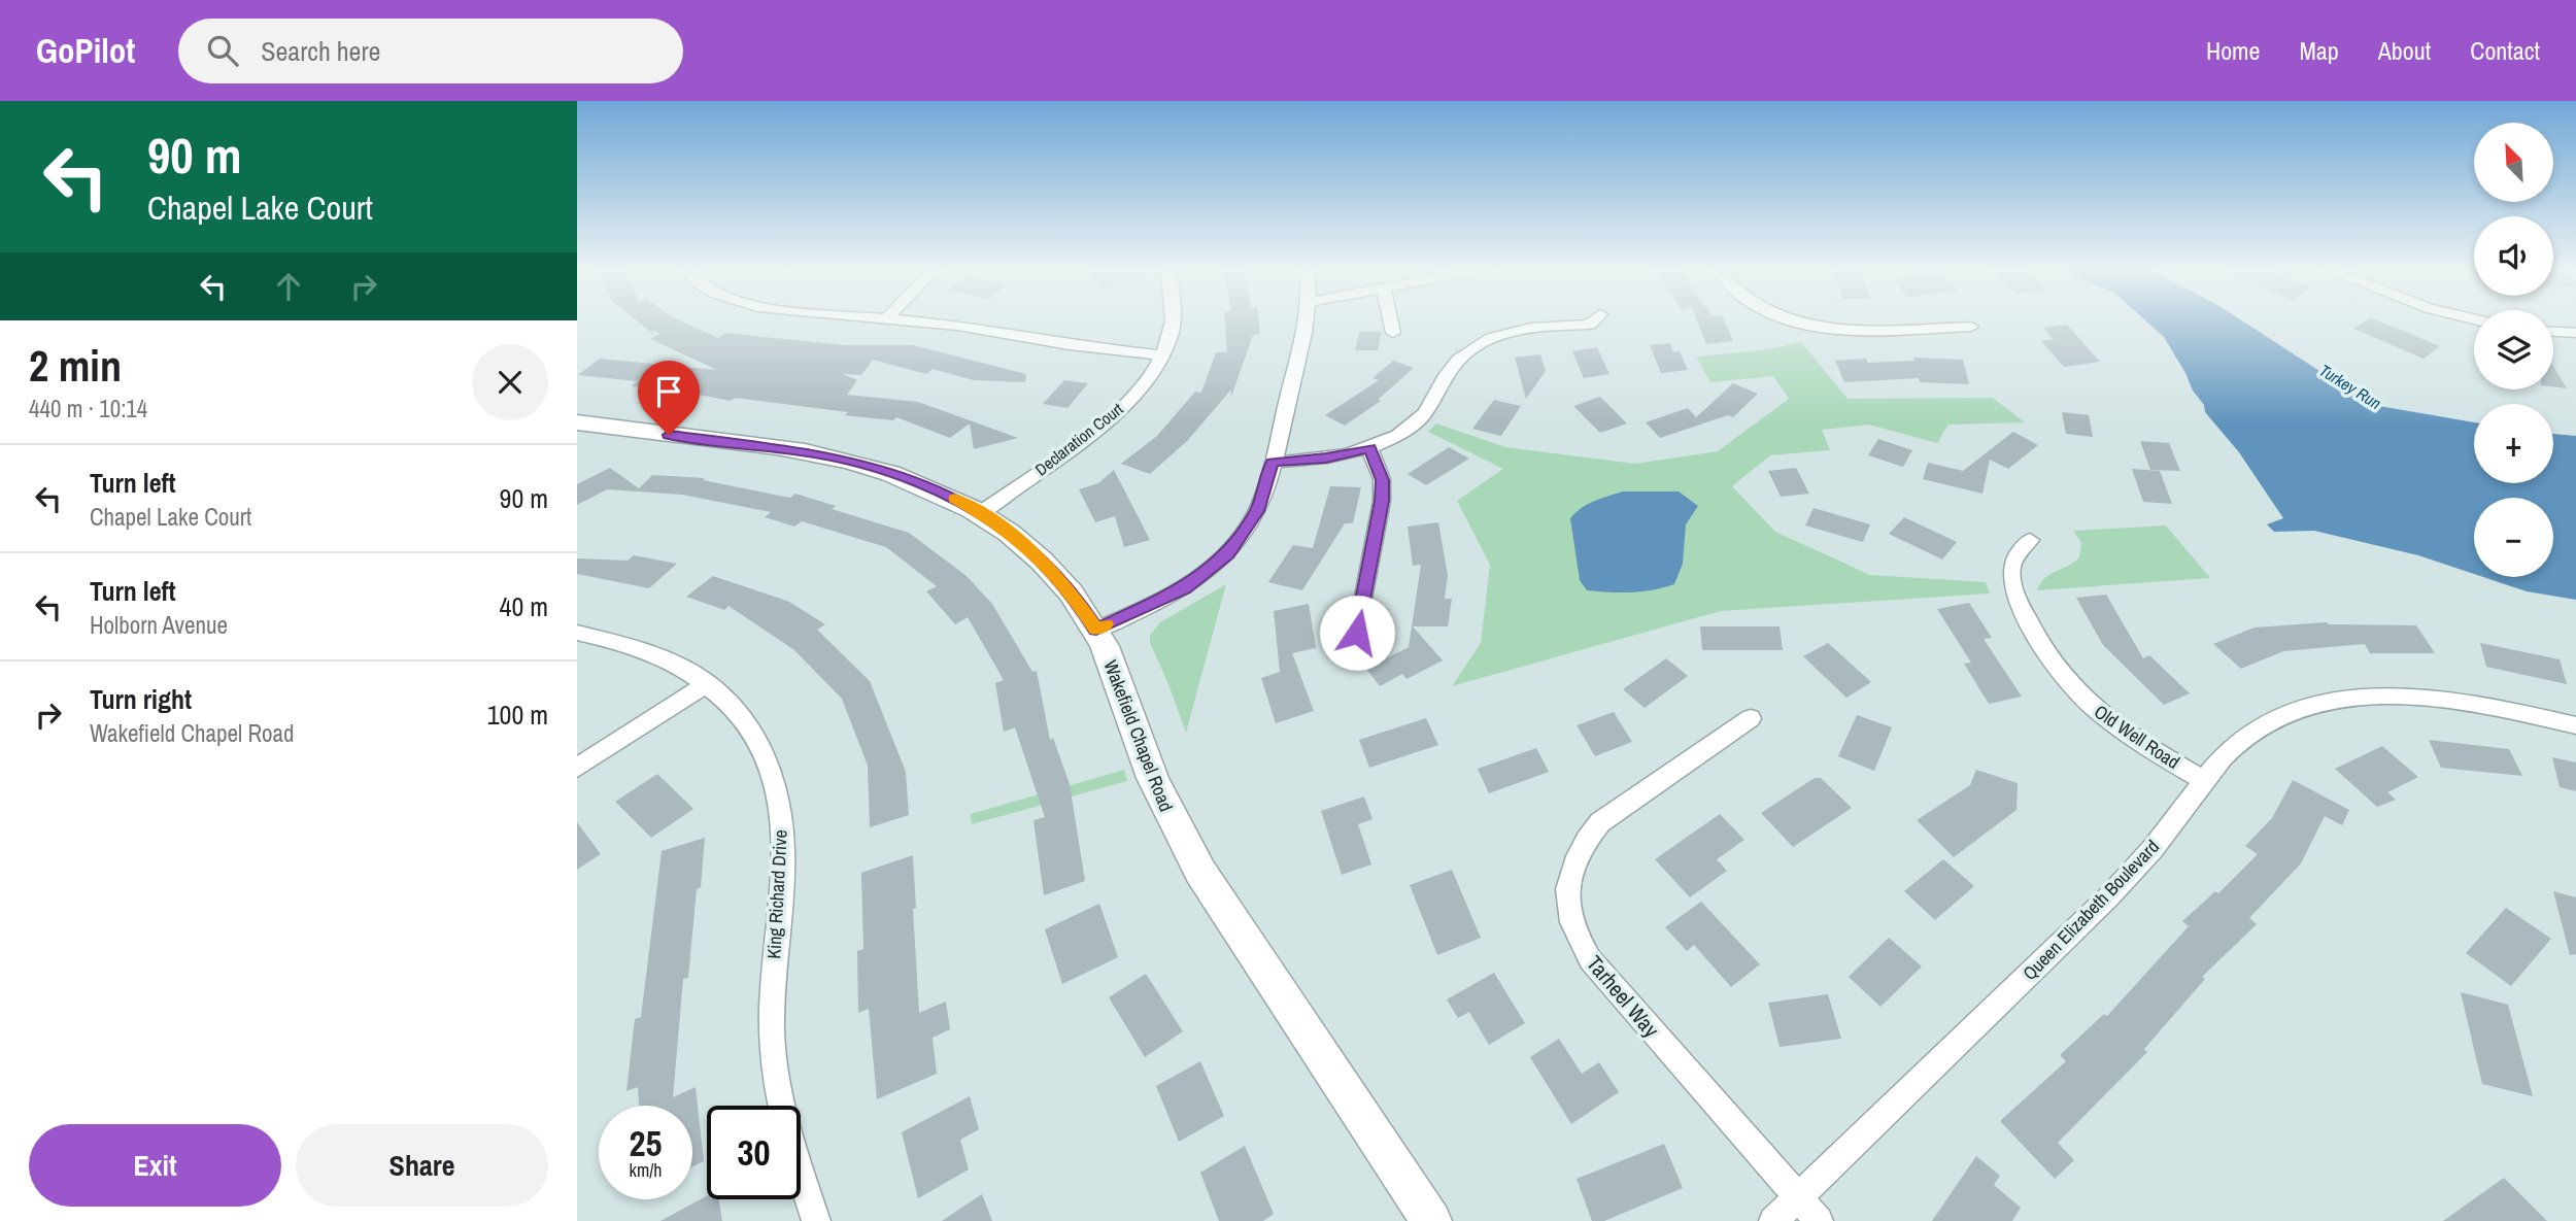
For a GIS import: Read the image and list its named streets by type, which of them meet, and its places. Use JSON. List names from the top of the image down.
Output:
{
  "streets": {
    "main road": ["Wakefield Chapel Road"],
    "street": [
      "Declaration Court",
      "Old Well Road",
      "King Richard Drive",
      "Queen Elizabeth Boulevard",
      "Tarheel Way"
    ]
  },
  "crossings": [
    ["Declaration Court", "Wakefield Chapel Road"],
    ["Old Well Road", "Queen Elizabeth Boulevard"],
    ["Queen Elizabeth Boulevard", "Tarheel Way"]
  ],
  "water": ["Turkey Run"],
  "north": "top left",
  "page": {
    "header": "GoPilot",
    "search": "Search here",
    "nav": [
      "Home",
      "Map",
      "About",
      "Contact"
    ],
    "turn": ["90 m", "Chapel Lake Court"],
    "map_buttons": ["+", "−"],
    "heading": ["2 min", "440 m · 10:14"],
    "list": [
      {
        "name": "Turn left",
        "note": "Chapel Lake Court",
        "value": "90 m"
      },
      {
        "name": "Turn left",
        "note": "Holborn Avenue",
        "value": "40 m"
      },
      {
        "name": "Turn right",
        "note": "Wakefield Chapel Road",
        "value": "100 m"
      }
    ],
    "speed": "25 km/h",
    "limit": "30",
    "buttons": ["Exit", "Share"]
  }
}
